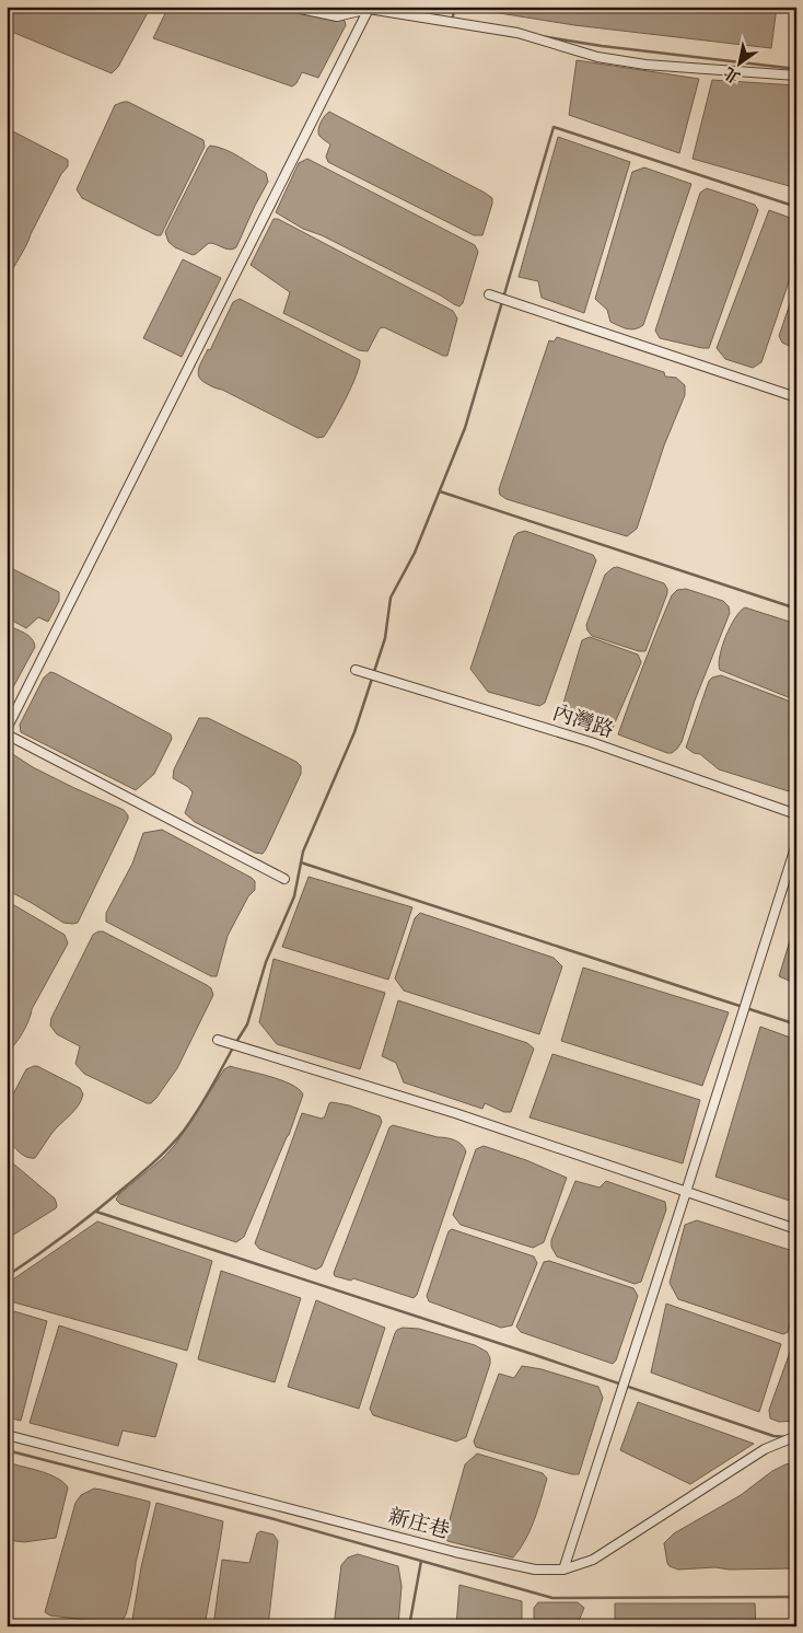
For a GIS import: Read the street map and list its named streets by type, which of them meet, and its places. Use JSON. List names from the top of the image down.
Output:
{
  "streets": {
    "street": ["內灣路", "新庄巷"]
  },
  "north": "bottom left"
}
